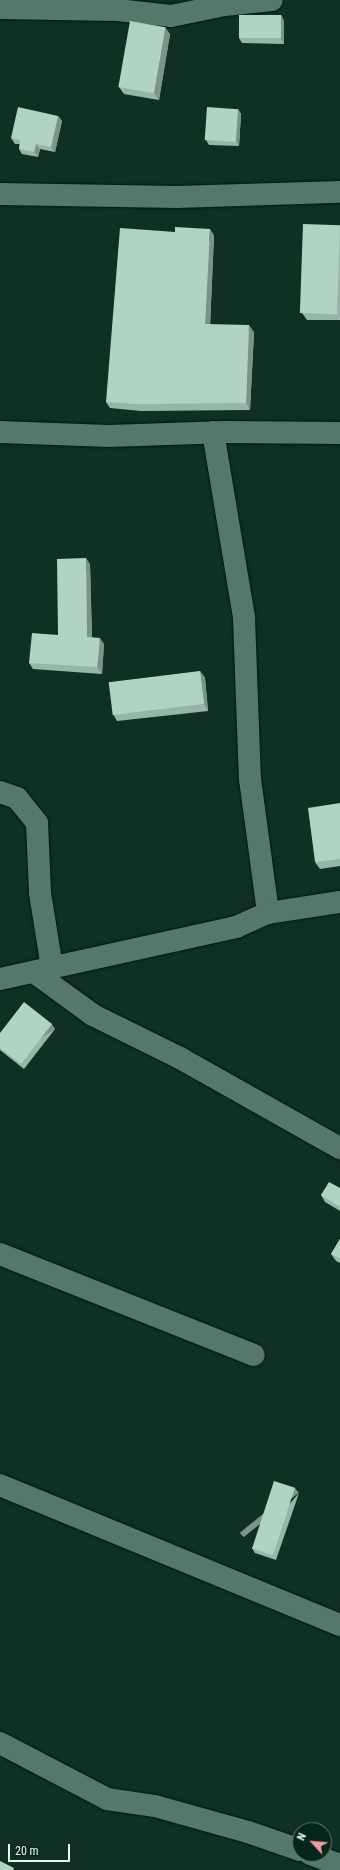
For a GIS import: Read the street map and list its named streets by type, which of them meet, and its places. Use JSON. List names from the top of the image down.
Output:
{
  "scale_bar": "20 m",
  "north": "top left"
}
